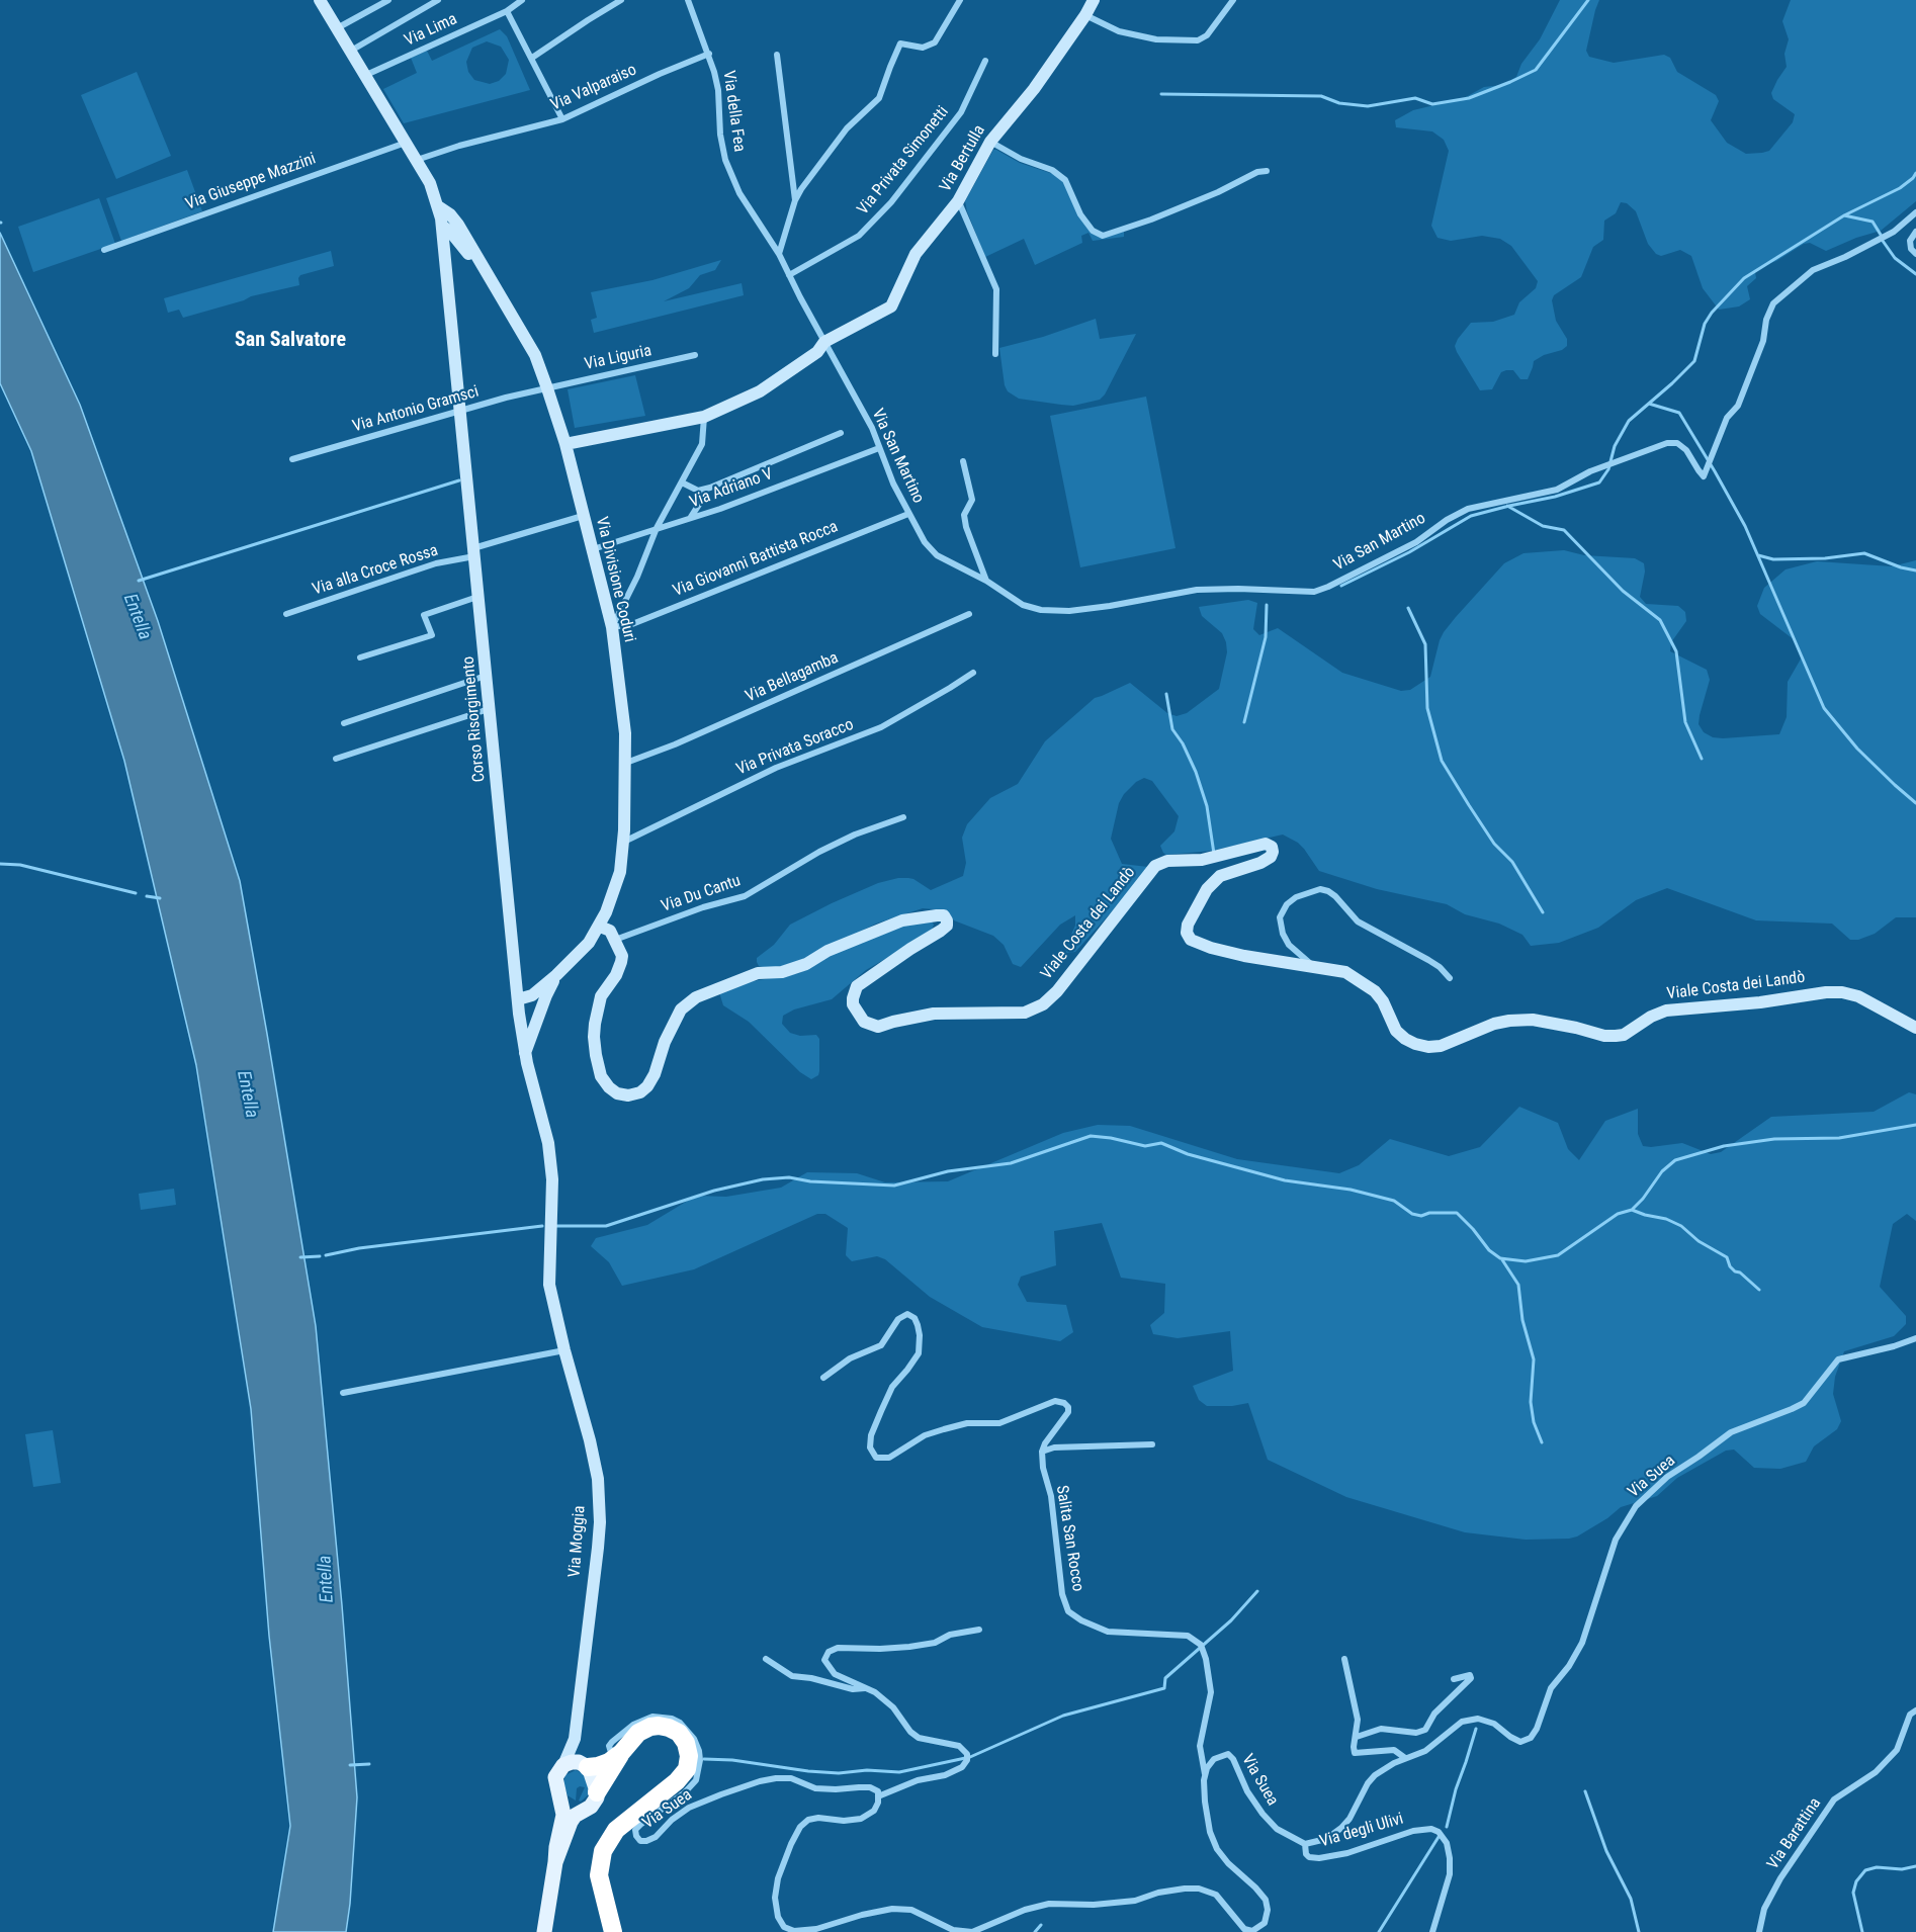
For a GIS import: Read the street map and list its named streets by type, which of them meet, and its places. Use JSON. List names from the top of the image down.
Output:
{
  "streets": {
    "main road": ["Via Moggia"],
    "street": [
      "Via Lima",
      "Via Valparaiso",
      "Via della Fea",
      "Via Bertulla",
      "Via Privata Simonetti",
      "Via Giuseppe Mazzini",
      "Via Liguria",
      "Via Antonio Gramsci",
      "Via San Martino",
      "Via Adriano V",
      "Via Giovanni Battista Rocca",
      "Via alla Croce Rossa",
      "Via Divisione Coduri",
      "Via Bellagamba",
      "Corso Risorgimento",
      "Via Privata Soracco",
      "Via Du Cantu",
      "Viale Costa dei Landò",
      "Via Suea",
      "Salita San Rocco",
      "Via degli Ulivi",
      "Via Barattina"
    ]
  },
  "crossings": [
    ["Via Lima", "Corso Risorgimento"],
    ["Via Valparaiso", "Via della Fea"],
    ["Via Valparaiso", "Corso Risorgimento"],
    ["Via della Fea", "Via Privata Simonetti"],
    ["Via della Fea", "Via San Martino"],
    ["Via Bertulla", "Via San Martino"],
    ["Via Bertulla", "Via Divisione Coduri"],
    ["Via Privata Simonetti", "Via San Martino"],
    ["Via Giuseppe Mazzini", "Corso Risorgimento"],
    ["Via Liguria", "Via Antonio Gramsci"],
    ["Via Liguria", "Via Divisione Coduri"],
    ["Via Antonio Gramsci", "Via Divisione Coduri"],
    ["Via Antonio Gramsci", "Corso Risorgimento"],
    ["Via San Martino", "Via Adriano V"],
    ["Via San Martino", "Via Giovanni Battista Rocca"],
    ["Via Adriano V", "Via Divisione Coduri"],
    ["Via Giovanni Battista Rocca", "Via Divisione Coduri"],
    ["Via alla Croce Rossa", "Via Divisione Coduri"],
    ["Via alla Croce Rossa", "Corso Risorgimento"],
    ["Via Divisione Coduri", "Via Bellagamba"],
    ["Via Divisione Coduri", "Corso Risorgimento"],
    ["Via Divisione Coduri", "Via Privata Soracco"],
    ["Corso Risorgimento", "Via Moggia"],
    ["Via Du Cantu", "Viale Costa dei Landò"],
    ["Via Suea", "Salita San Rocco"],
    ["Via Suea", "Via degli Ulivi"]
  ],
  "districts": ["San Salvatore"],
  "water": ["Entella"]
}
